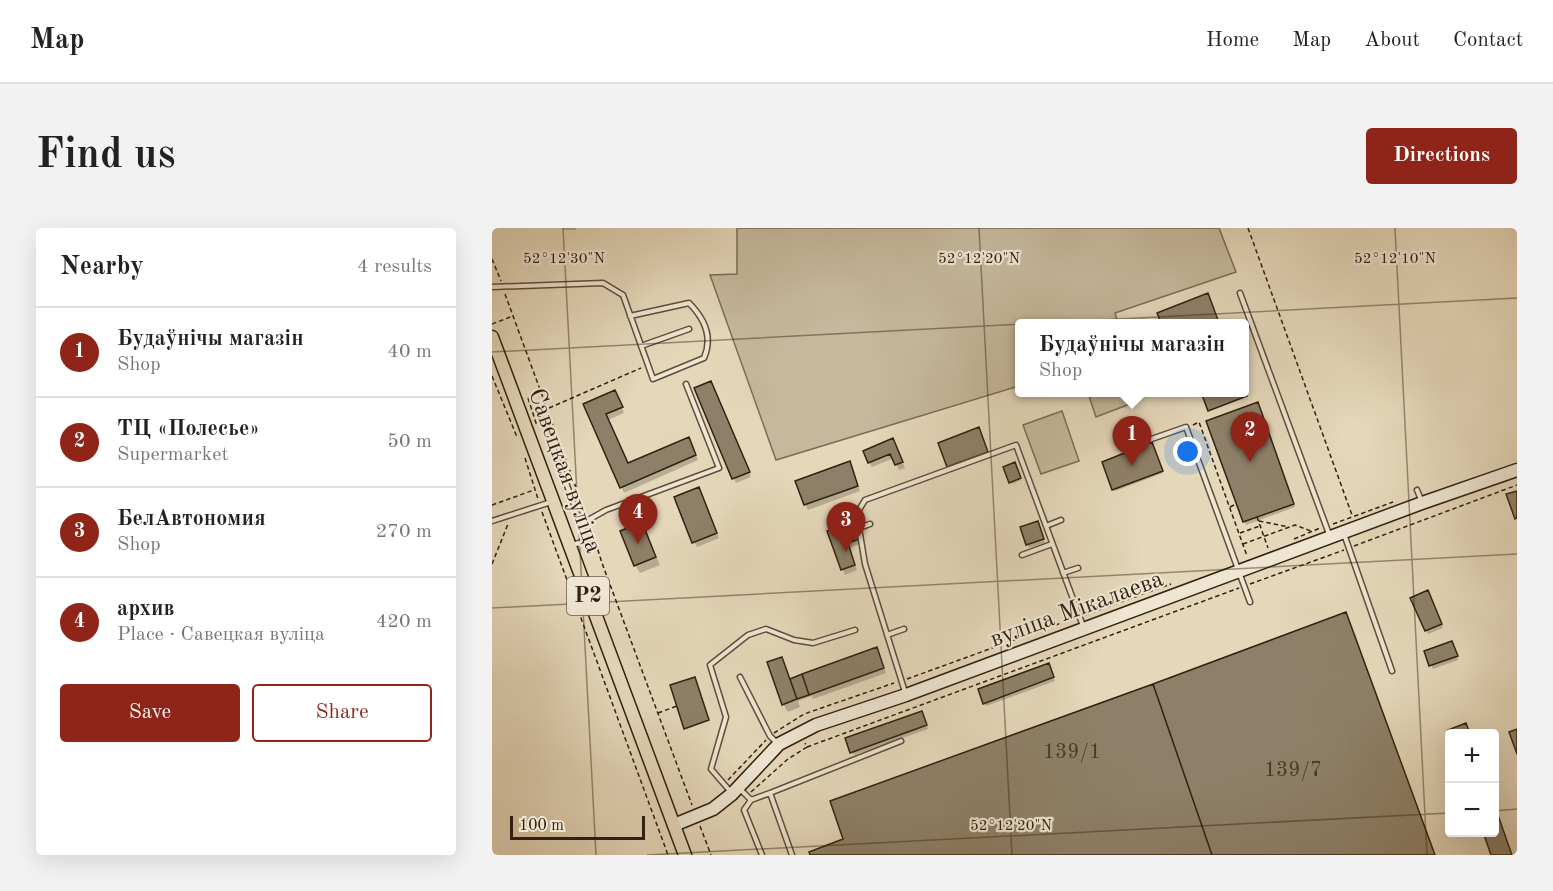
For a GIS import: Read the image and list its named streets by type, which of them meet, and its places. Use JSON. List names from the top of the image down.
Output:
{
  "streets": {
    "main road": ["Савецкая вуліца", "Р2", "вуліца Мікалаева"]
  },
  "crossings": [
    ["Савецкая вуліца", "вуліца Мікалаева"]
  ],
  "house_numbers": ["139/1", "139/7"],
  "scale_bar": "100 m",
  "page": {
    "header": "Map",
    "nav": [
      "Home",
      "Map",
      "About",
      "Contact"
    ],
    "buttons": [
      "Directions",
      ["Save", "Share"]
    ],
    "title": "Find us",
    "heading": ["Nearby", "4 results"],
    "list": [
      {
        "mark": "1",
        "name": "Будаўнічы магазін",
        "note": "Shop",
        "value": "40 m"
      },
      {
        "mark": "2",
        "name": "ТЦ «Полесье»",
        "note": "Supermarket",
        "value": "50 m"
      },
      {
        "mark": "3",
        "name": "БелАвтономия",
        "note": "Shop",
        "value": "270 m"
      },
      {
        "mark": "4",
        "name": "архив",
        "note": "Place · Савецкая вуліца",
        "value": "420 m"
      }
    ],
    "popup": ["Будаўнічы магазін", "Shop"],
    "pins": [
      "2",
      "1",
      "4",
      "3"
    ],
    "map_buttons": ["+", "−"],
    "scale": "100 m"
  },
  "coordinates": ["52°12'30\"N", "52°12'20\"N", "52°12'10\"N"]
}
